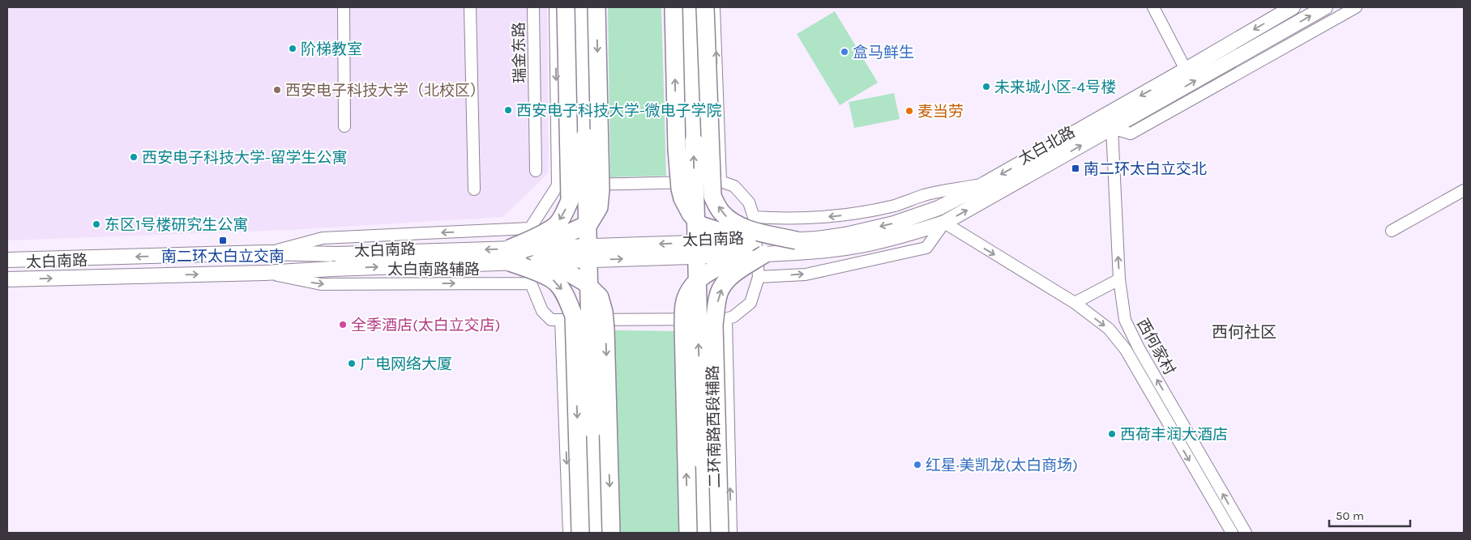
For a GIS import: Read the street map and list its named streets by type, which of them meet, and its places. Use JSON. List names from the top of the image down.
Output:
{
  "streets": {
    "main road": ["太白北路", "太白南路"],
    "street": [
      "瑞金东路",
      "太白南路辅路",
      "西何家村",
      "二环南路西段辅路"
    ]
  },
  "crossings": [
    ["太白北路", "太白南路"],
    ["太白北路", "西何家村"],
    ["太白南路", "太白南路辅路"]
  ],
  "one_way": ["二环南路西段辅路"],
  "districts": ["西何社区"],
  "places": {
    "other": [
      "阶梯教室",
      "盒马鲜生",
      "未来城小区-4号楼",
      "西安电子科技大学（北校区）",
      "西安电子科技大学-微电子学院",
      "麦当劳",
      "西安电子科技大学-留学生公寓",
      "东区1号楼研究生公寓",
      "全季酒店(太白立交店)",
      "广电网络大厦",
      "西荷丰润大酒店",
      "红星·美凯龙(太白商场)"
    ],
    "transit": ["南二环太白立交北", "南二环太白立交南"]
  },
  "scale_bar": "50 m"
}
